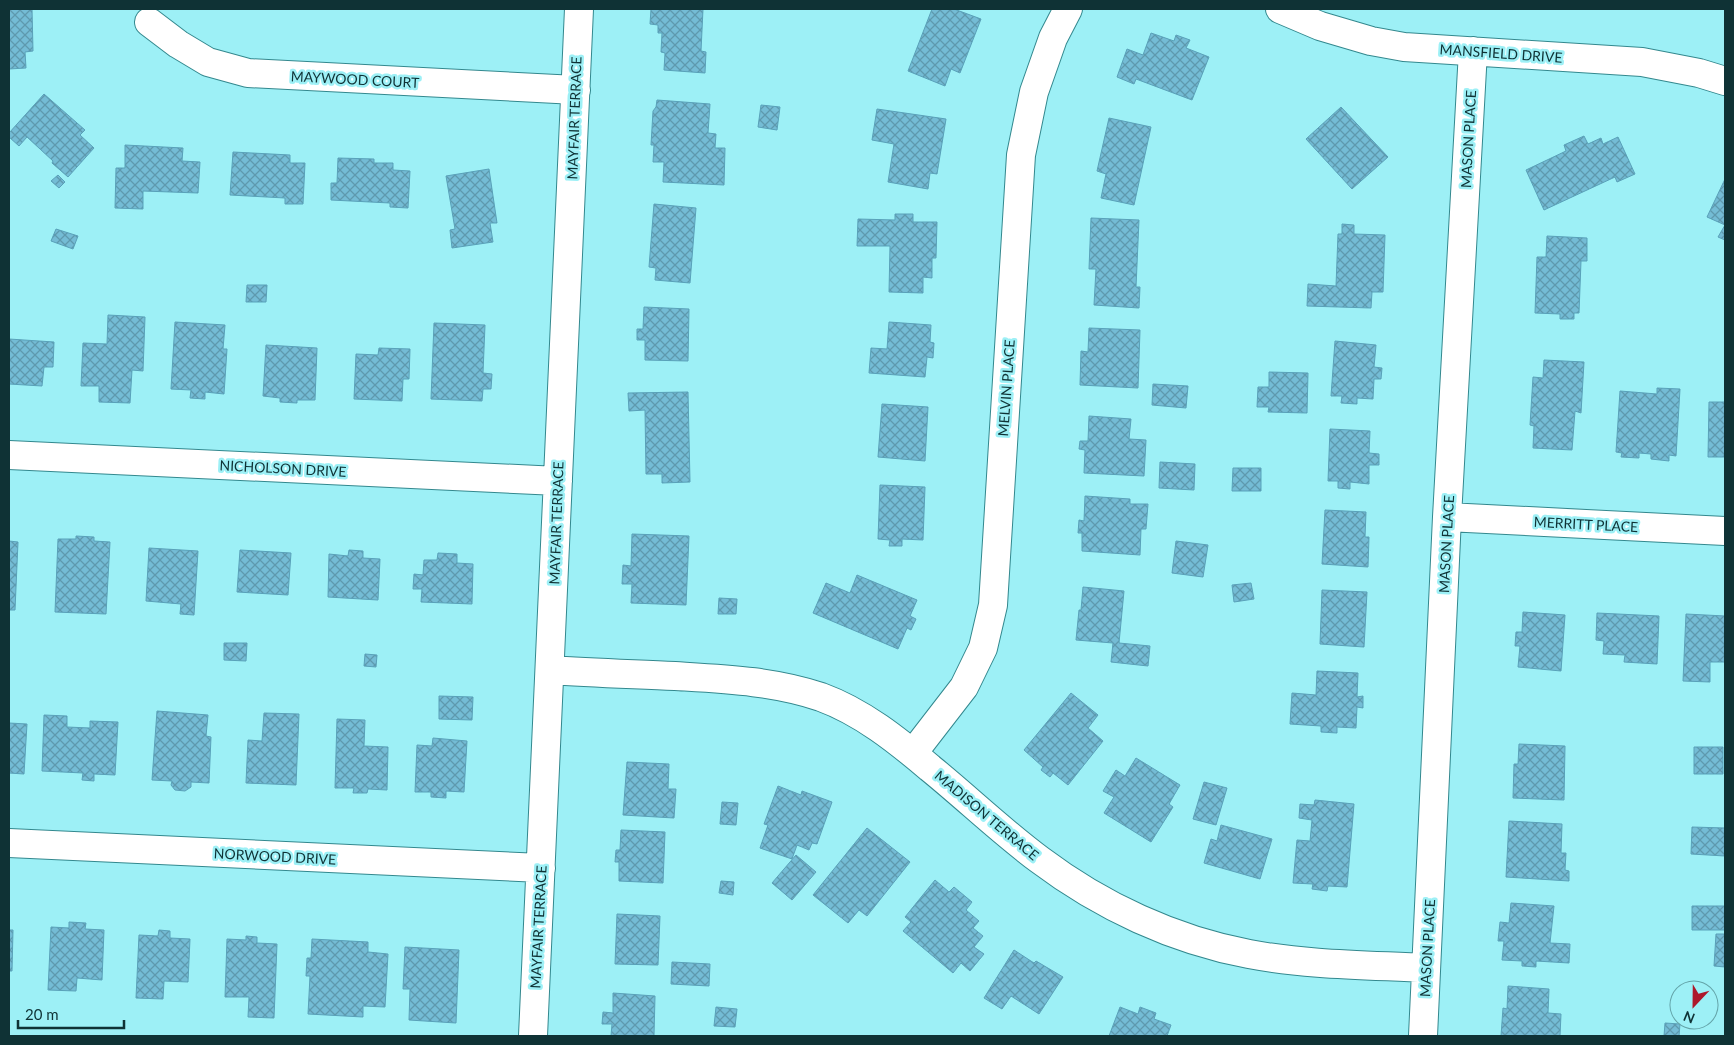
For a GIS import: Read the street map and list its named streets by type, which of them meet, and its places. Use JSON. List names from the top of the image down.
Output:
{
  "streets": {
    "street": [
      "MANSFIELD DRIVE",
      "MAYWOOD COURT",
      "MAYFAIR TERRACE",
      "MASON PLACE",
      "MELVIN PLACE",
      "NICHOLSON DRIVE",
      "MERRITT PLACE",
      "MADISON TERRACE",
      "NORWOOD DRIVE"
    ]
  },
  "crossings": [
    ["MANSFIELD DRIVE", "MASON PLACE"],
    ["MAYWOOD COURT", "MAYFAIR TERRACE"],
    ["MAYFAIR TERRACE", "NICHOLSON DRIVE"],
    ["MAYFAIR TERRACE", "MADISON TERRACE"],
    ["MAYFAIR TERRACE", "NORWOOD DRIVE"],
    ["MASON PLACE", "MERRITT PLACE"],
    ["MASON PLACE", "MADISON TERRACE"],
    ["MELVIN PLACE", "MADISON TERRACE"]
  ],
  "scale_bar": "20 m",
  "north": "bottom"
}
